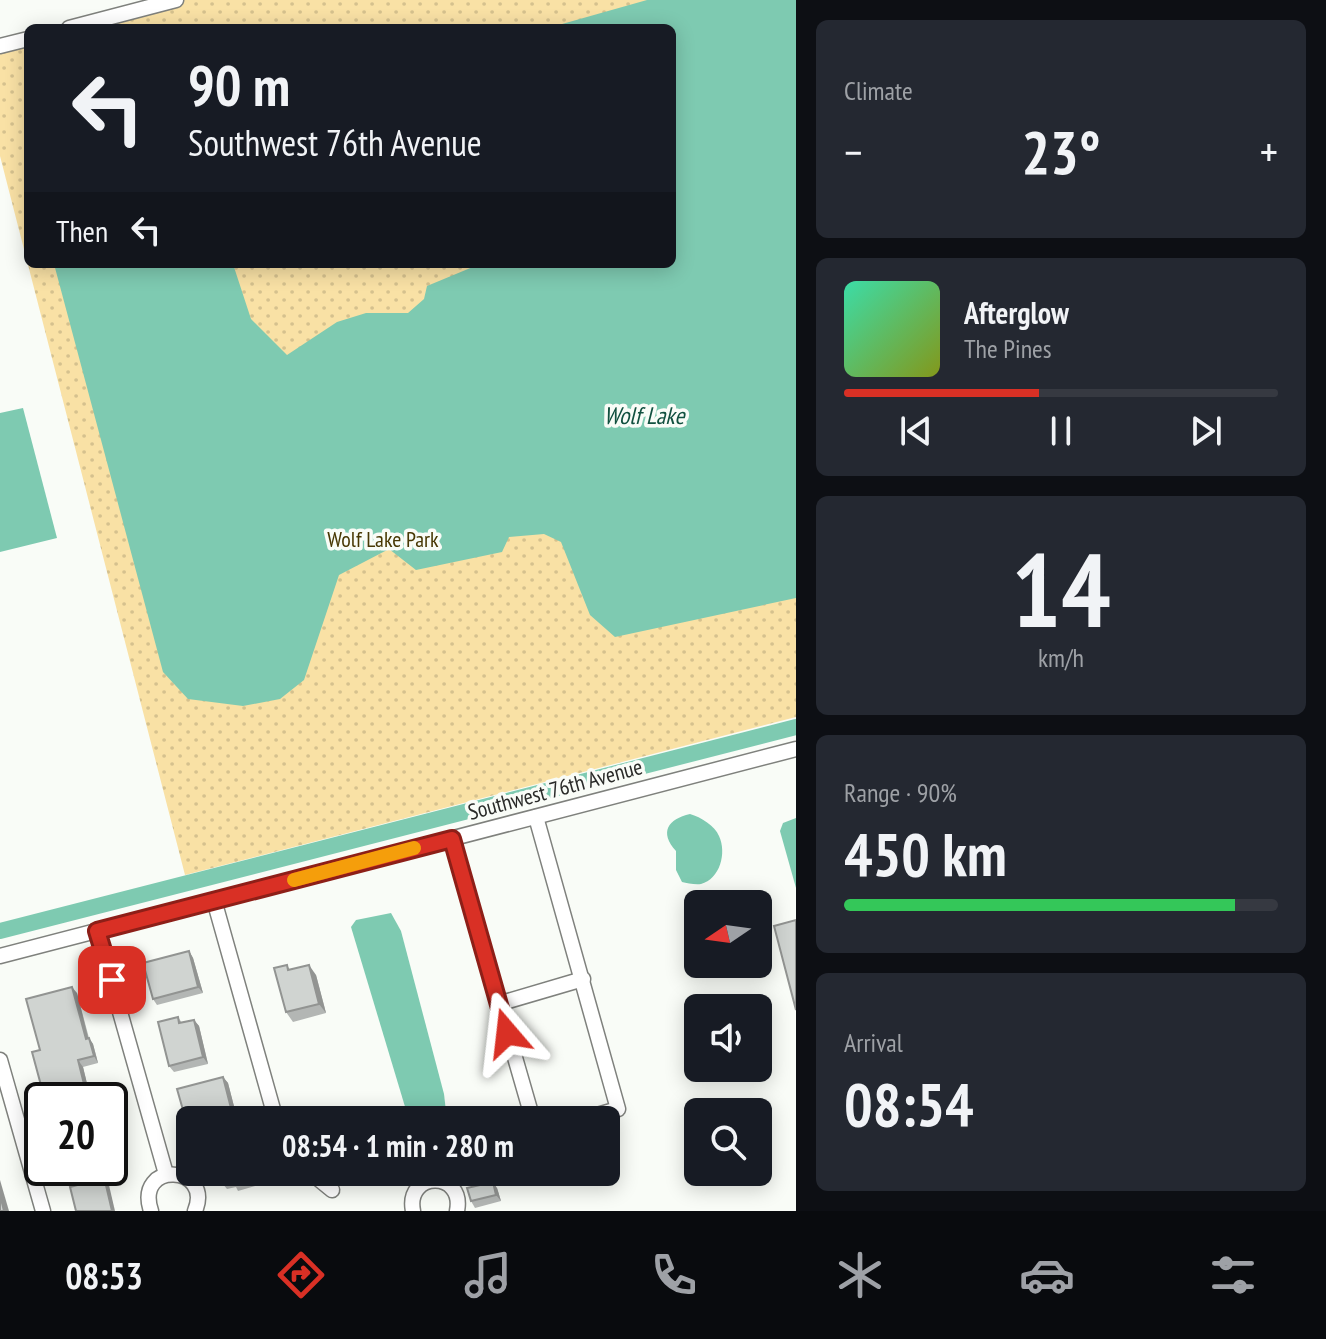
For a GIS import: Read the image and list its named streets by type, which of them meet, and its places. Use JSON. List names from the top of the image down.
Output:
{
  "streets": {
    "street": ["Southwest 76th Avenue"]
  },
  "water": ["Wolf Lake"],
  "parks": ["Wolf Lake Park"],
  "north": "left",
  "page": {
    "tile": [
      "Climate",
      ["14", "km/h"],
      ["Range · 90%", "450 km"],
      ["Arrival", "08:54"]
    ],
    "turn": ["90 m", "Southwest 76th Avenue"],
    "heat": ["−", "23°", "+"],
    "then": "Then",
    "song": ["Afterglow", "The Pines"],
    "limit": "20",
    "trip": "08:54 · 1 min · 280 m",
    "tabs": "08:53"
  }
}
